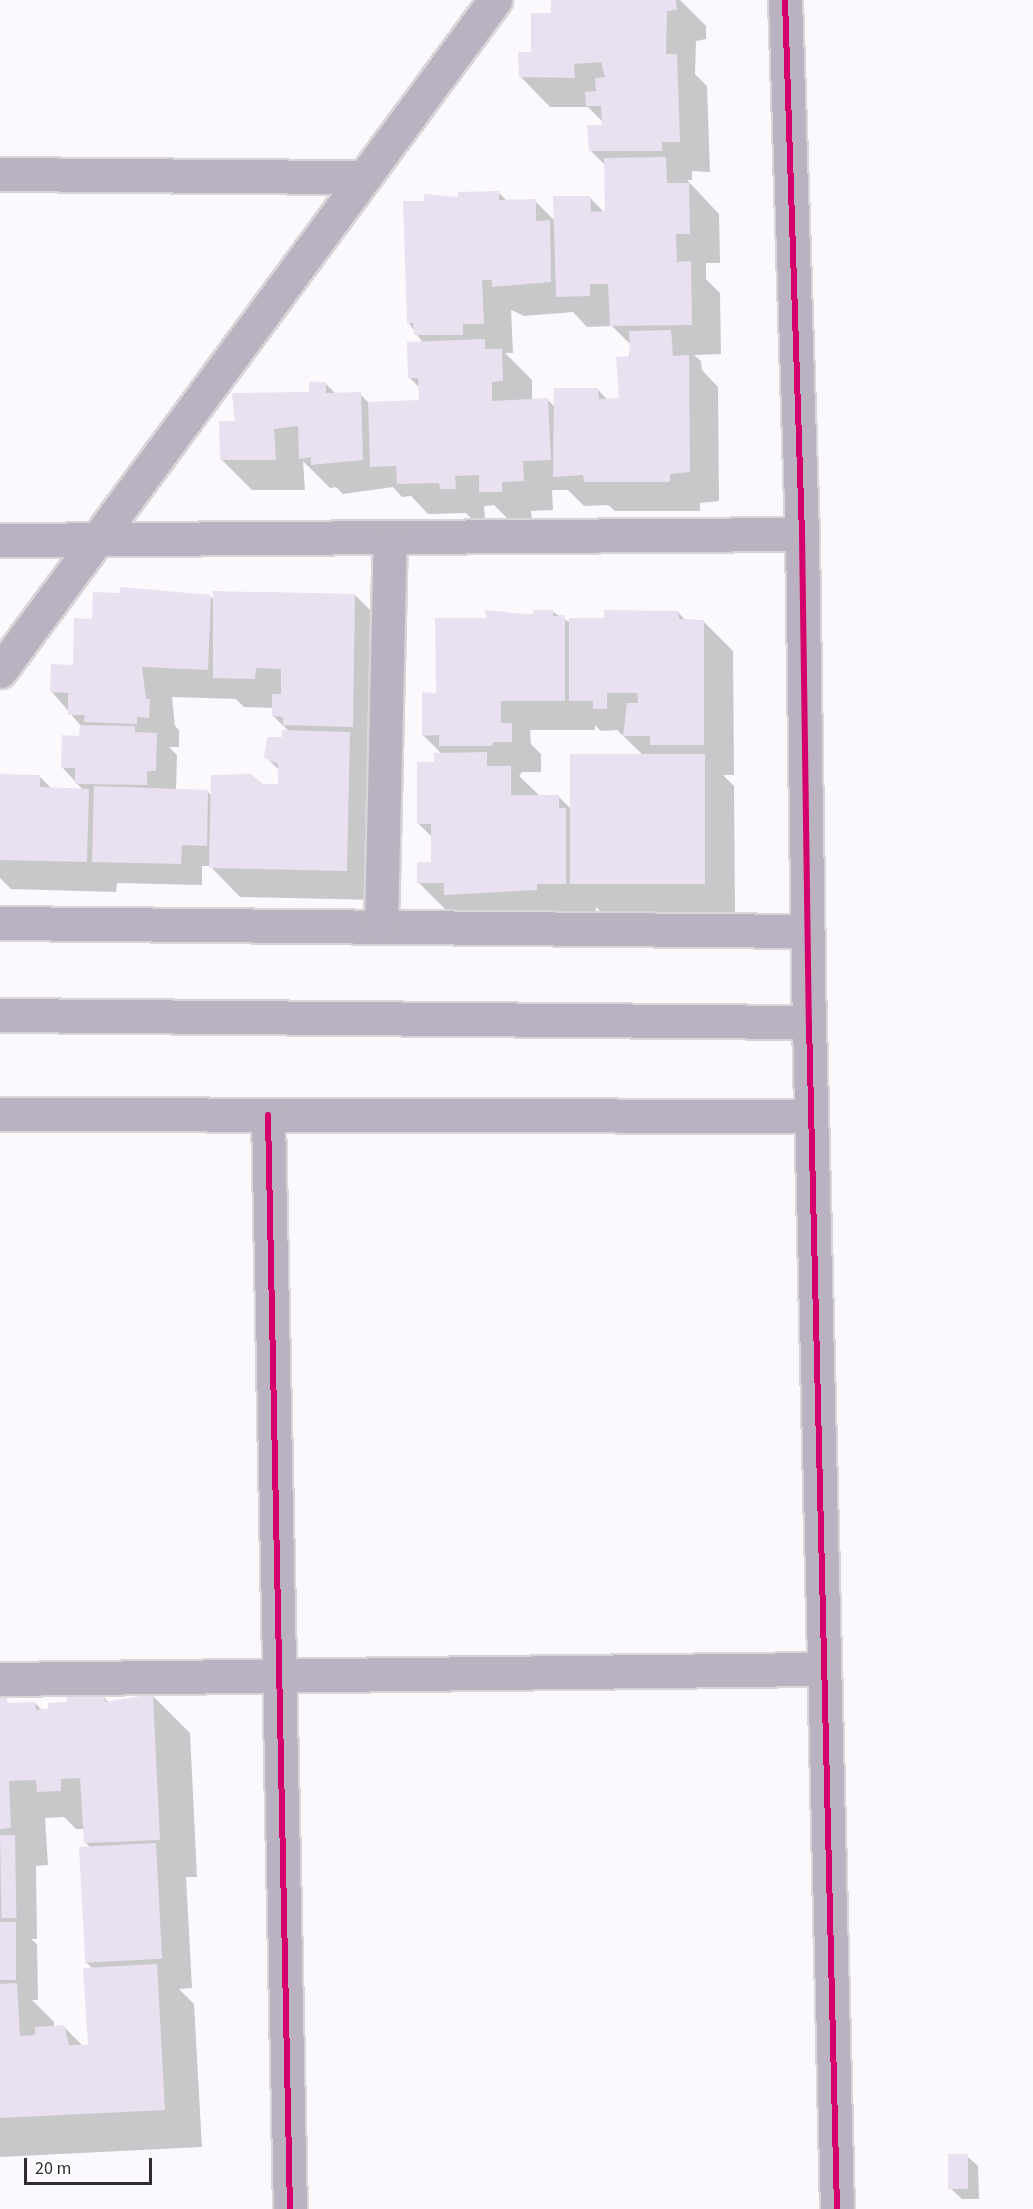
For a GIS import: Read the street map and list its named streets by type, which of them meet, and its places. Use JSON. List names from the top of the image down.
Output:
{
  "scale_bar": "20 m"
}
